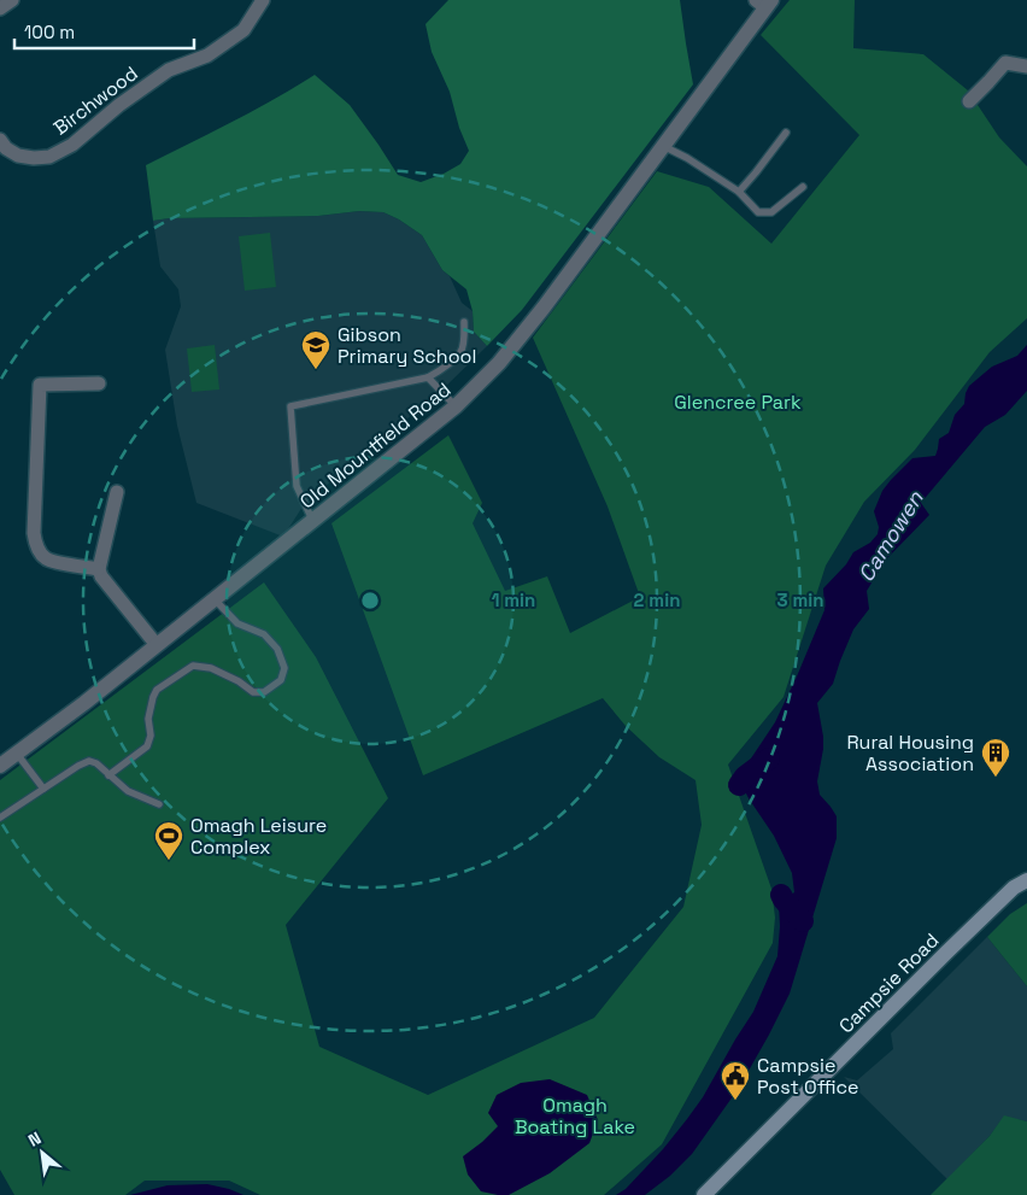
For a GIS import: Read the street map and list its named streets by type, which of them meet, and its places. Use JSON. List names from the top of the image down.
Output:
{
  "streets": {
    "main road": ["Campsie Road"],
    "street": ["Birchwood", "Old Mountfield Road"]
  },
  "water": ["Camowen"],
  "parks": ["Glencree Park", "Omagh Boating Lake"],
  "places": {
    "school or university": ["Gibson Primary School"],
    "building": ["Rural Housing Association"],
    "sports": ["Omagh Leisure Complex"],
    "public building": ["Campsie Post Office"]
  },
  "scale_bar": "100 m",
  "north": "top left",
  "rings": ["1 min", "2 min", "3 min"]
}
